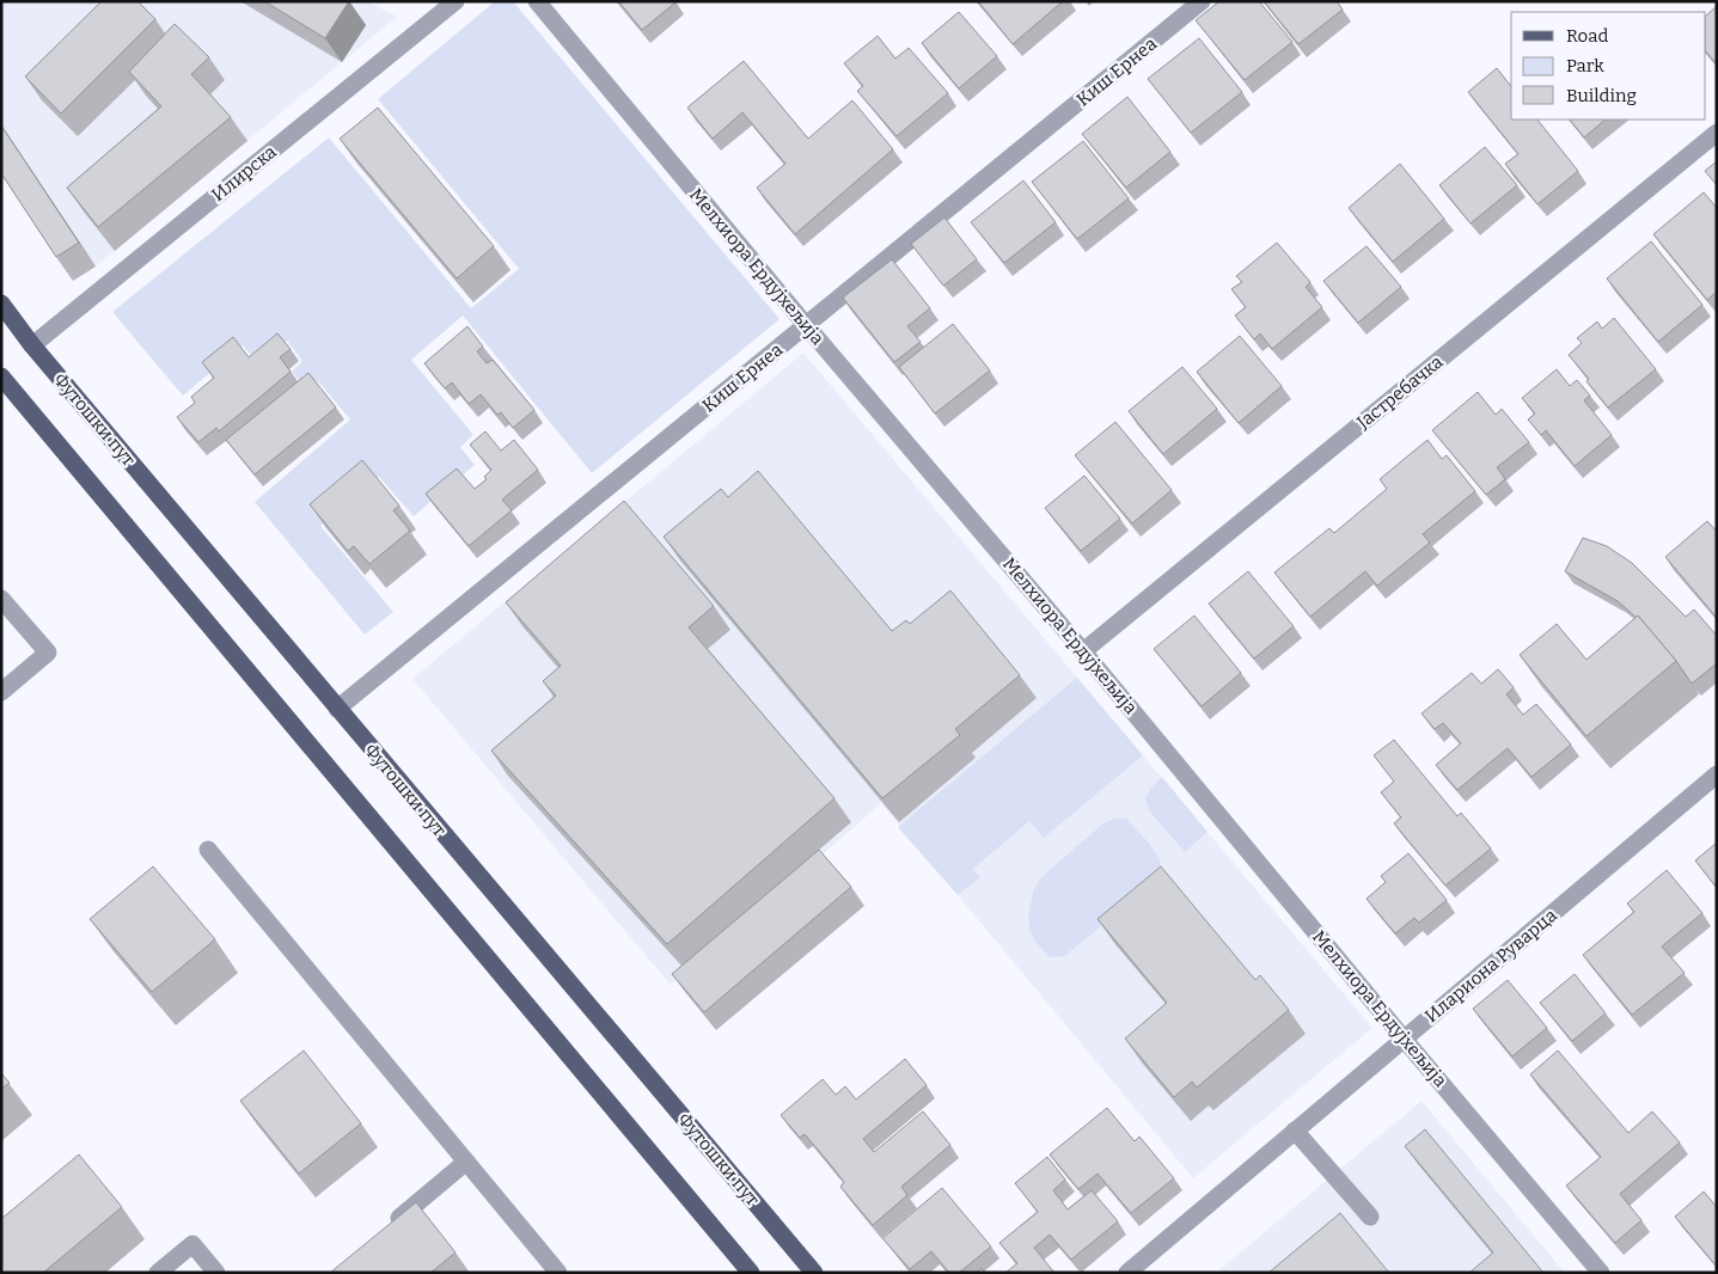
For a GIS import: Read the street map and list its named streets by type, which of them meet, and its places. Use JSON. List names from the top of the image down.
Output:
{
  "streets": {
    "main road": ["Футошки пут"],
    "street": [
      "Киш Ернеа",
      "Илирска",
      "Мелхиора Ердујхељија",
      "Јастребачка",
      "Илариона Руварца"
    ]
  },
  "crossings": [
    ["Киш Ернеа", "Мелхиора Ердујхељија"],
    ["Киш Ернеа", "Футошки пут"],
    ["Илирска", "Футошки пут"],
    ["Мелхиора Ердујхељија", "Јастребачка"],
    ["Мелхиора Ердујхељија", "Илариона Руварца"]
  ],
  "legend": ["Road", "Park", "Building"]
}
